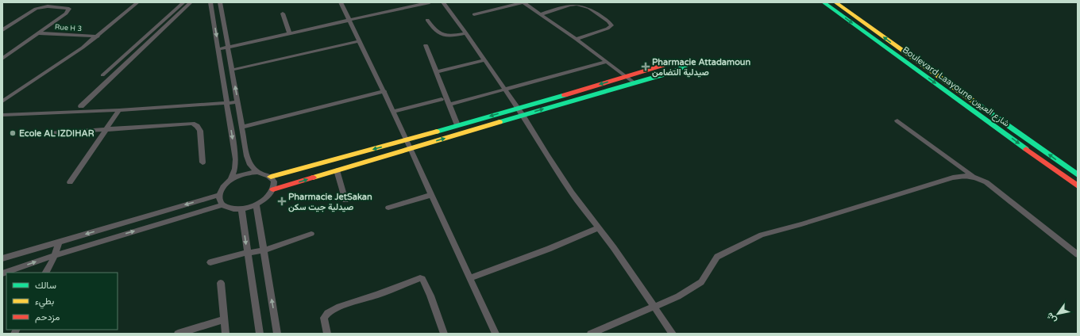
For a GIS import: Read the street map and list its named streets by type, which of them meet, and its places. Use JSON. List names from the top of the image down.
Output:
{
  "streets": {
    "street": ["Rue H 3", "Boulevard Laayoune شارع العيون"]
  },
  "places": {
    "health": ["Pharmacie Attadamoun صيدلية التضامن", "Pharmacie JetSakan صيدلية جيت سكن"],
    "other": ["Ecole AL IZDIHAR"]
  },
  "legend": ["سالك", "بطيء", "مزدحم"],
  "north": "bottom left"
}
